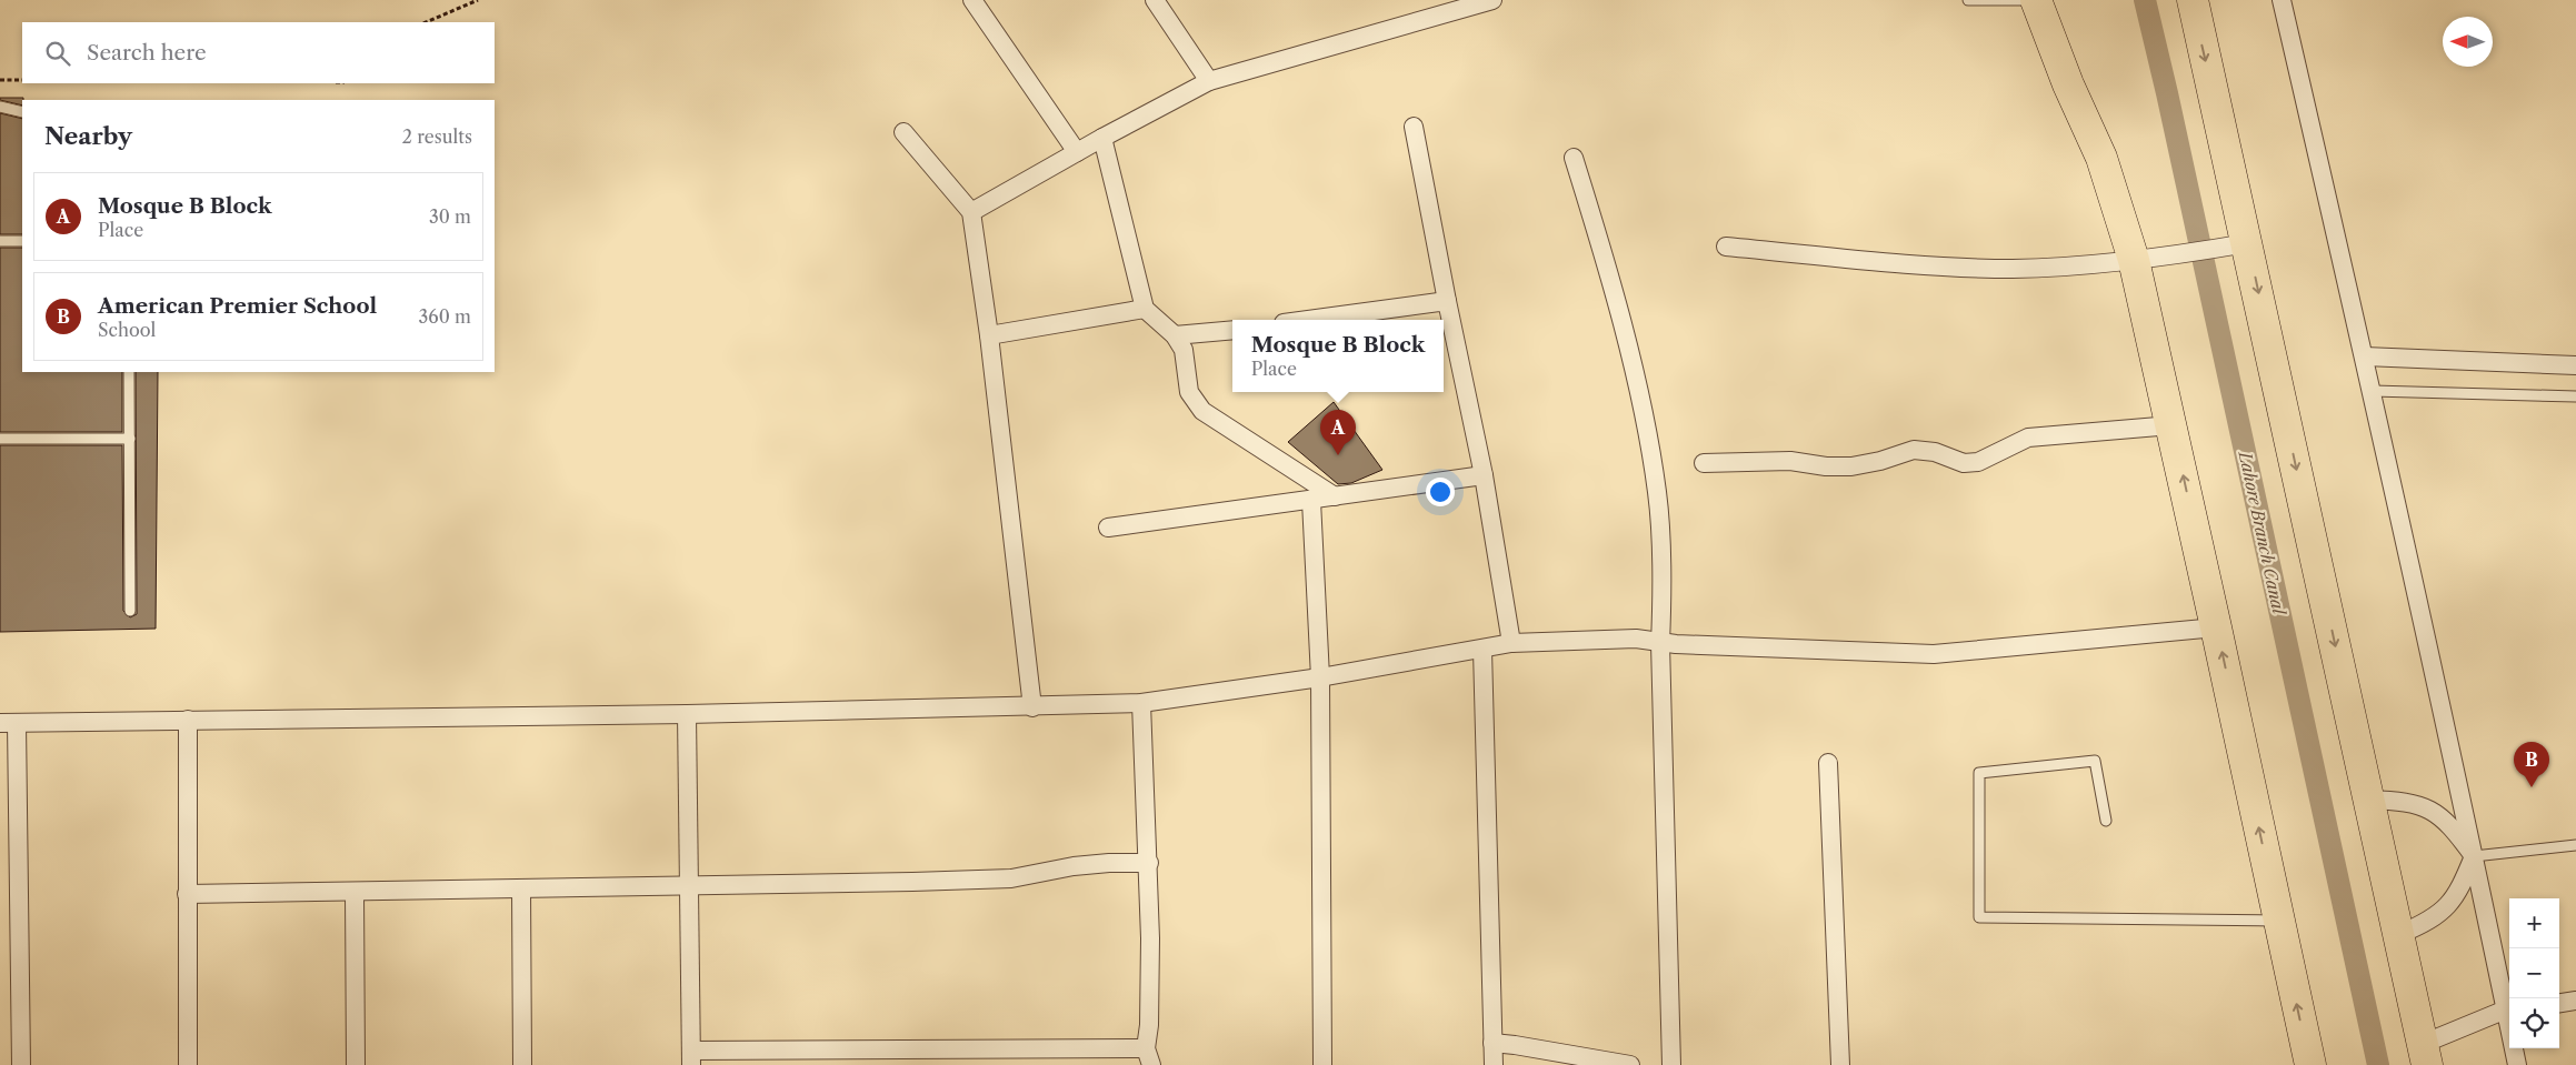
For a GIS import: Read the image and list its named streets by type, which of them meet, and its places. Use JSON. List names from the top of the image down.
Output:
{
  "water": ["Lahore Branch Canal"],
  "north": "left",
  "page": {
    "search": "Search here",
    "heading": ["Nearby", "2 results"],
    "list": [
      {
        "mark": "A",
        "name": "Mosque B Block",
        "note": "Place",
        "value": "30 m"
      },
      {
        "mark": "B",
        "name": "American Premier School",
        "note": "School",
        "value": "360 m"
      }
    ],
    "popup": ["Mosque B Block", "Place"],
    "pins": ["A", "B"],
    "map_buttons": ["+", "−"]
  }
}
